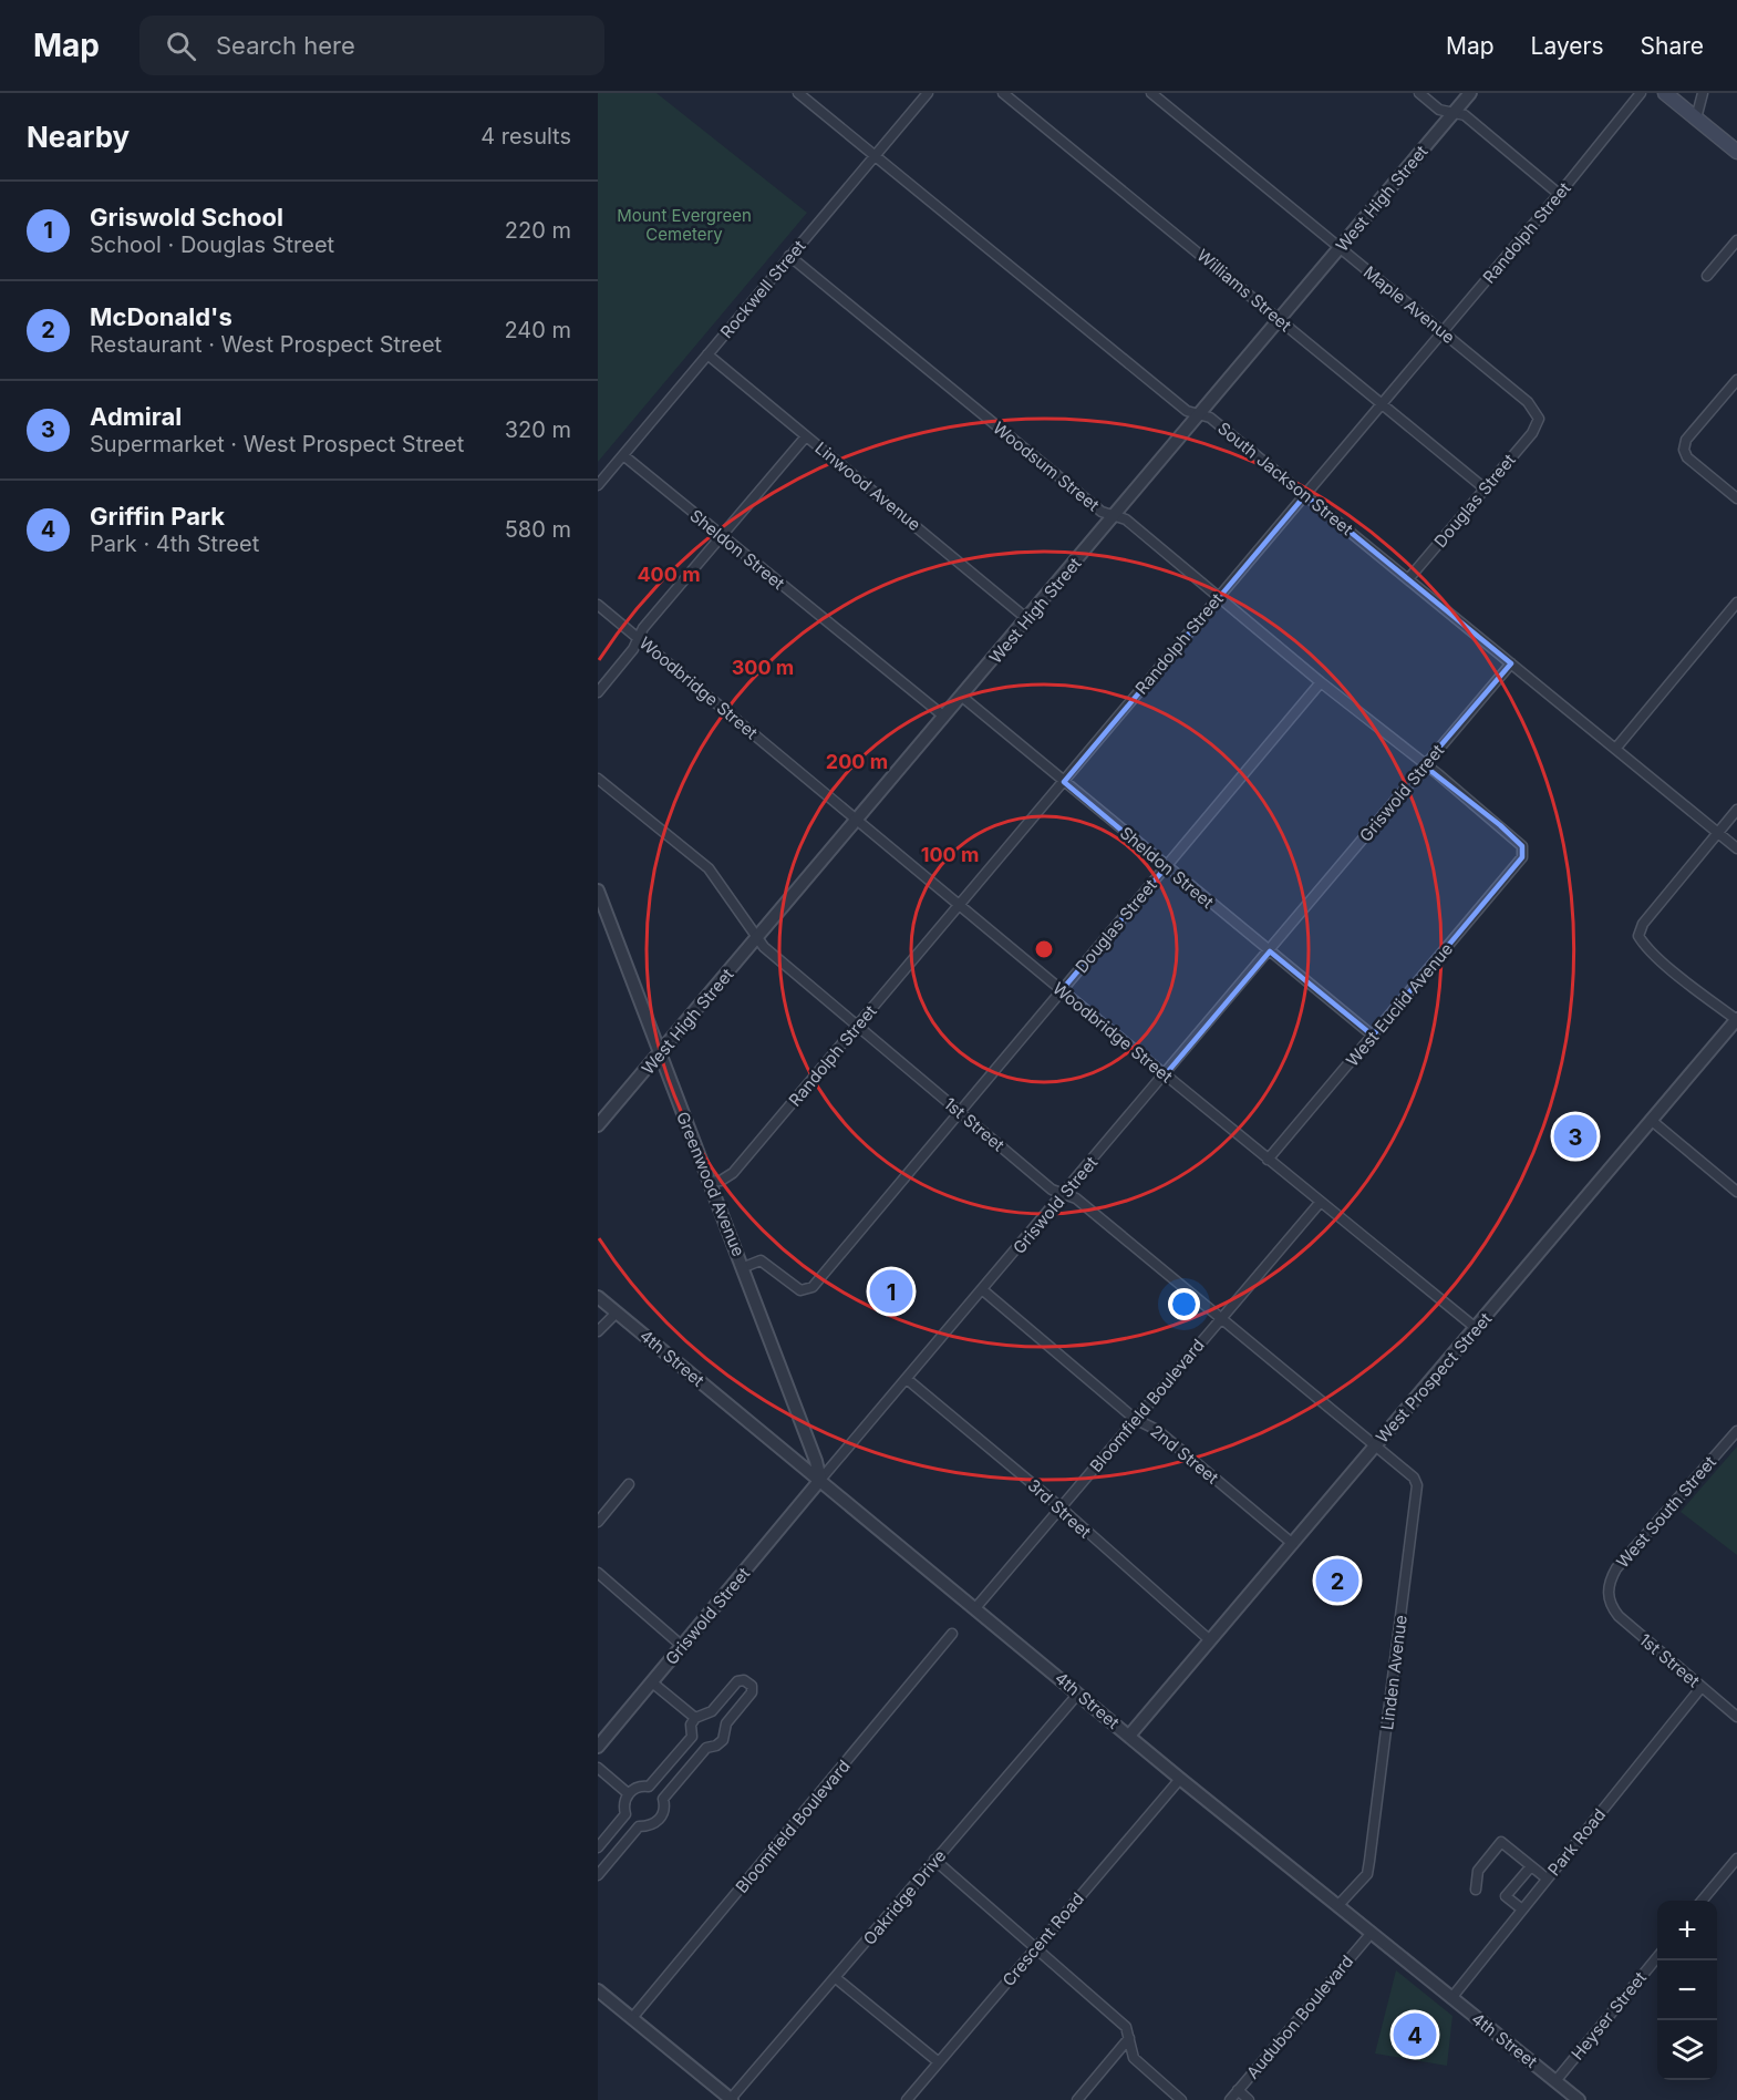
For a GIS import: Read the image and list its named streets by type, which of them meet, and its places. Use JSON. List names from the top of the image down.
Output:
{
  "streets": {
    "street": [
      "West High Street",
      "Randolph Street",
      "Rockwell Street",
      "Williams Street",
      "Maple Avenue",
      "Woodsum Street",
      "South Jackson Street",
      "Linwood Avenue",
      "Douglas Street",
      "Sheldon Street",
      "Woodbridge Street",
      "Griswold Street",
      "West Euclid Avenue",
      "1st Street",
      "Greenwood Avenue",
      "4th Street",
      "West Prospect Street",
      "Bloomfield Boulevard",
      "2nd Street",
      "3rd Street",
      "West South Street",
      "Linden Avenue",
      "Park Road",
      "Oakridge Drive",
      "Crescent Road",
      "Heyser Street",
      "Audubon Boulevard"
    ]
  },
  "crossings": [
    ["West High Street", "Williams Street"],
    ["West High Street", "Maple Avenue"],
    ["West High Street", "Woodsum Street"],
    ["West High Street", "South Jackson Street"],
    ["West High Street", "Linwood Avenue"],
    ["West High Street", "Sheldon Street"],
    ["West High Street", "Woodbridge Street"],
    ["West High Street", "1st Street"],
    ["West High Street", "Greenwood Avenue"],
    ["Randolph Street", "Williams Street"],
    ["Randolph Street", "Maple Avenue"],
    ["Randolph Street", "Woodsum Street"],
    ["Randolph Street", "South Jackson Street"],
    ["Randolph Street", "Sheldon Street"],
    ["Randolph Street", "Woodbridge Street"],
    ["Randolph Street", "1st Street"],
    ["Randolph Street", "Greenwood Avenue"],
    ["Rockwell Street", "Woodsum Street"],
    ["Rockwell Street", "South Jackson Street"],
    ["Rockwell Street", "Linwood Avenue"],
    ["Rockwell Street", "Sheldon Street"],
    ["Williams Street", "Douglas Street"],
    ["Maple Avenue", "Douglas Street"],
    ["Woodsum Street", "Douglas Street"],
    ["Woodsum Street", "Griswold Street"],
    ["Woodsum Street", "West Euclid Avenue"],
    ["South Jackson Street", "Douglas Street"],
    ["South Jackson Street", "Griswold Street"],
    ["Douglas Street", "Sheldon Street"],
    ["Douglas Street", "Woodbridge Street"],
    ["Douglas Street", "1st Street"],
    ["Douglas Street", "Greenwood Avenue"],
    ["Sheldon Street", "Griswold Street"],
    ["Sheldon Street", "West Euclid Avenue"],
    ["Woodbridge Street", "Griswold Street"],
    ["Woodbridge Street", "West Euclid Avenue"],
    ["Woodbridge Street", "West Prospect Street"],
    ["Woodbridge Street", "Bloomfield Boulevard"],
    ["Griswold Street", "1st Street"],
    ["Griswold Street", "Greenwood Avenue"],
    ["Griswold Street", "4th Street"],
    ["Griswold Street", "2nd Street"],
    ["Griswold Street", "3rd Street"],
    ["1st Street", "West Prospect Street"],
    ["1st Street", "Bloomfield Boulevard"],
    ["1st Street", "West South Street"],
    ["1st Street", "Linden Avenue"],
    ["1st Street", "Park Road"],
    ["Greenwood Avenue", "4th Street"],
    ["4th Street", "West Prospect Street"],
    ["4th Street", "Bloomfield Boulevard"],
    ["4th Street", "Linden Avenue"],
    ["4th Street", "Park Road"],
    ["4th Street", "Oakridge Drive"],
    ["4th Street", "Crescent Road"],
    ["4th Street", "Heyser Street"],
    ["4th Street", "Audubon Boulevard"],
    ["West Prospect Street", "2nd Street"],
    ["West Prospect Street", "3rd Street"],
    ["West Prospect Street", "Linden Avenue"],
    ["Bloomfield Boulevard", "2nd Street"],
    ["Bloomfield Boulevard", "3rd Street"]
  ],
  "parks": ["Mount Evergreen Cemetery"],
  "page": {
    "header": "Map",
    "search": "Search here",
    "nav": ["Map", "Layers", "Share"],
    "heading": ["Nearby", "4 results"],
    "list": [
      {
        "mark": "1",
        "name": "Griswold School",
        "note": "School · Douglas Street",
        "value": "220 m"
      },
      {
        "mark": "2",
        "name": "McDonald's",
        "note": "Restaurant · West Prospect Street",
        "value": "240 m"
      },
      {
        "mark": "3",
        "name": "Admiral",
        "note": "Supermarket · West Prospect Street",
        "value": "320 m"
      },
      {
        "mark": "4",
        "name": "Griffin Park",
        "note": "Park · 4th Street",
        "value": "580 m"
      }
    ],
    "pins": [
      "3",
      "1",
      "2",
      "4"
    ],
    "map_buttons": ["+", "−"]
  },
  "rings": [
    "400 m",
    "300 m",
    "200 m",
    "100 m"
  ]
}
